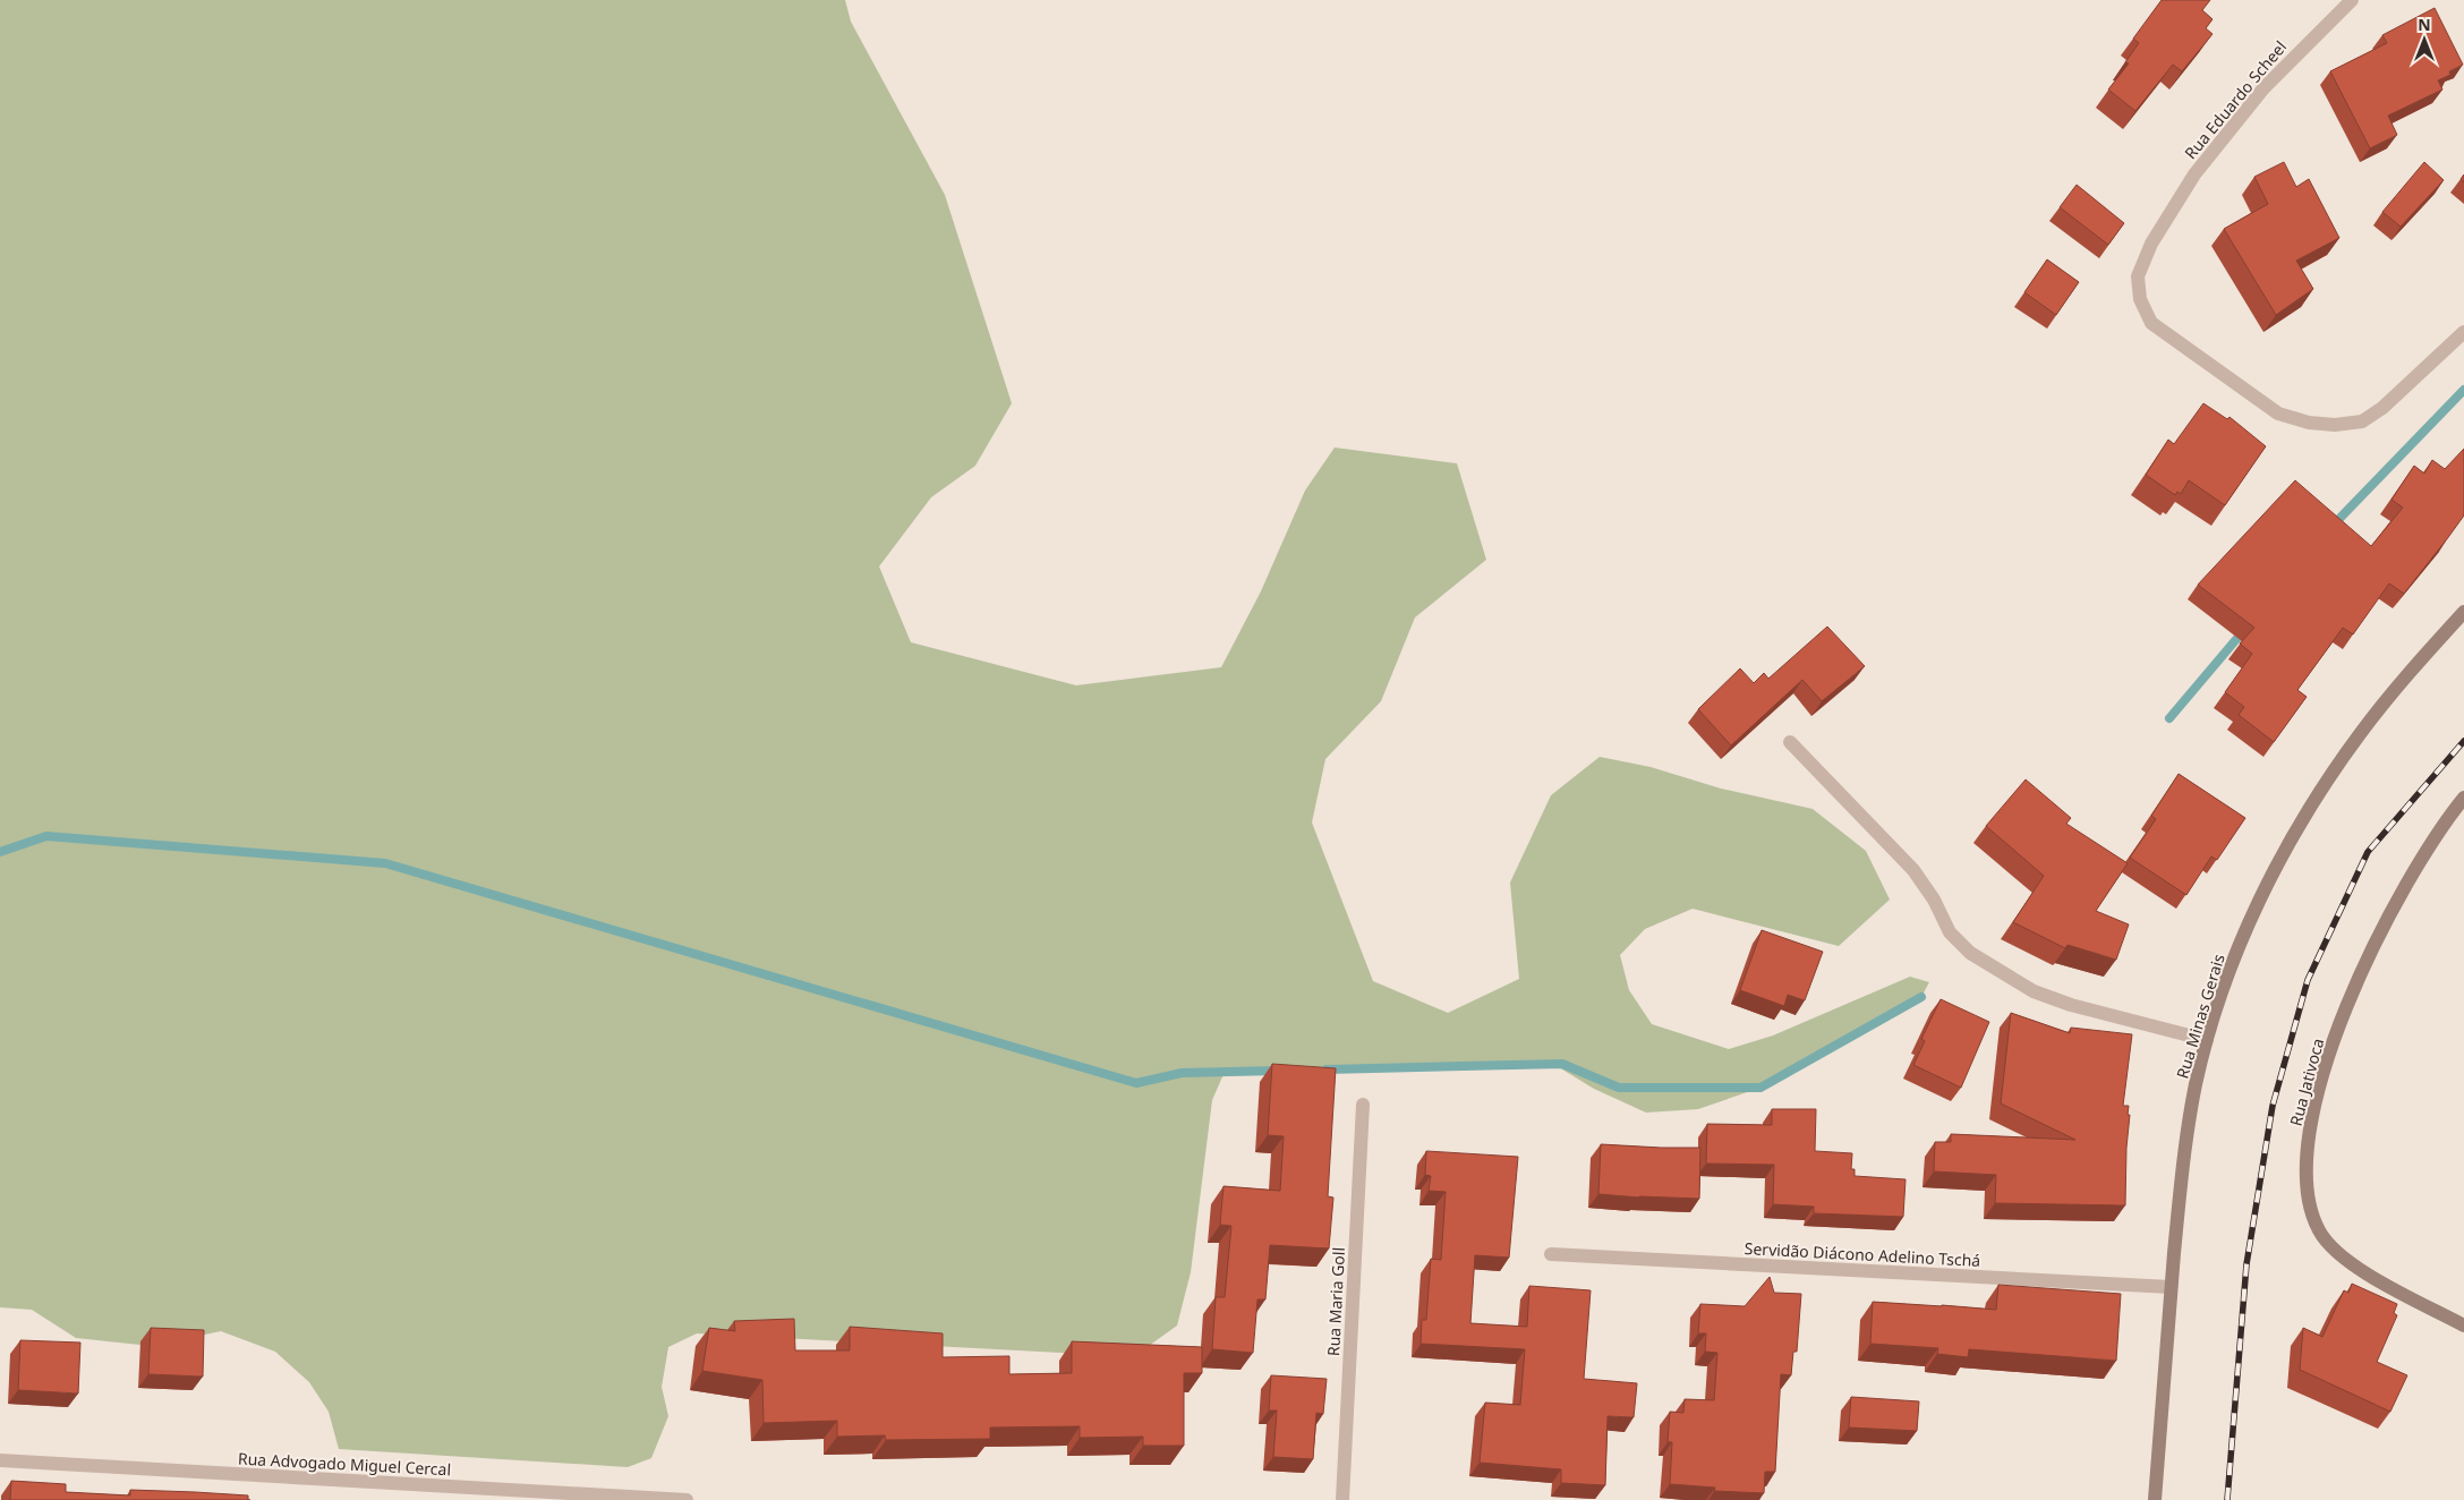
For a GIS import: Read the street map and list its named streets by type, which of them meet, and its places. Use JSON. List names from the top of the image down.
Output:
{
  "streets": {
    "main road": ["Rua Minas Gerais", "Rua Jativoca"],
    "street": [
      "Rua Eduardo Scheel",
      "Servidão Diácono Adelino Tschá",
      "Rua Maria Goll",
      "Rua Advogado Miguel Cercal"
    ]
  },
  "crossings": [
    ["Rua Minas Gerais", "Servidão Diácono Adelino Tschá"]
  ],
  "north": "top"
}
